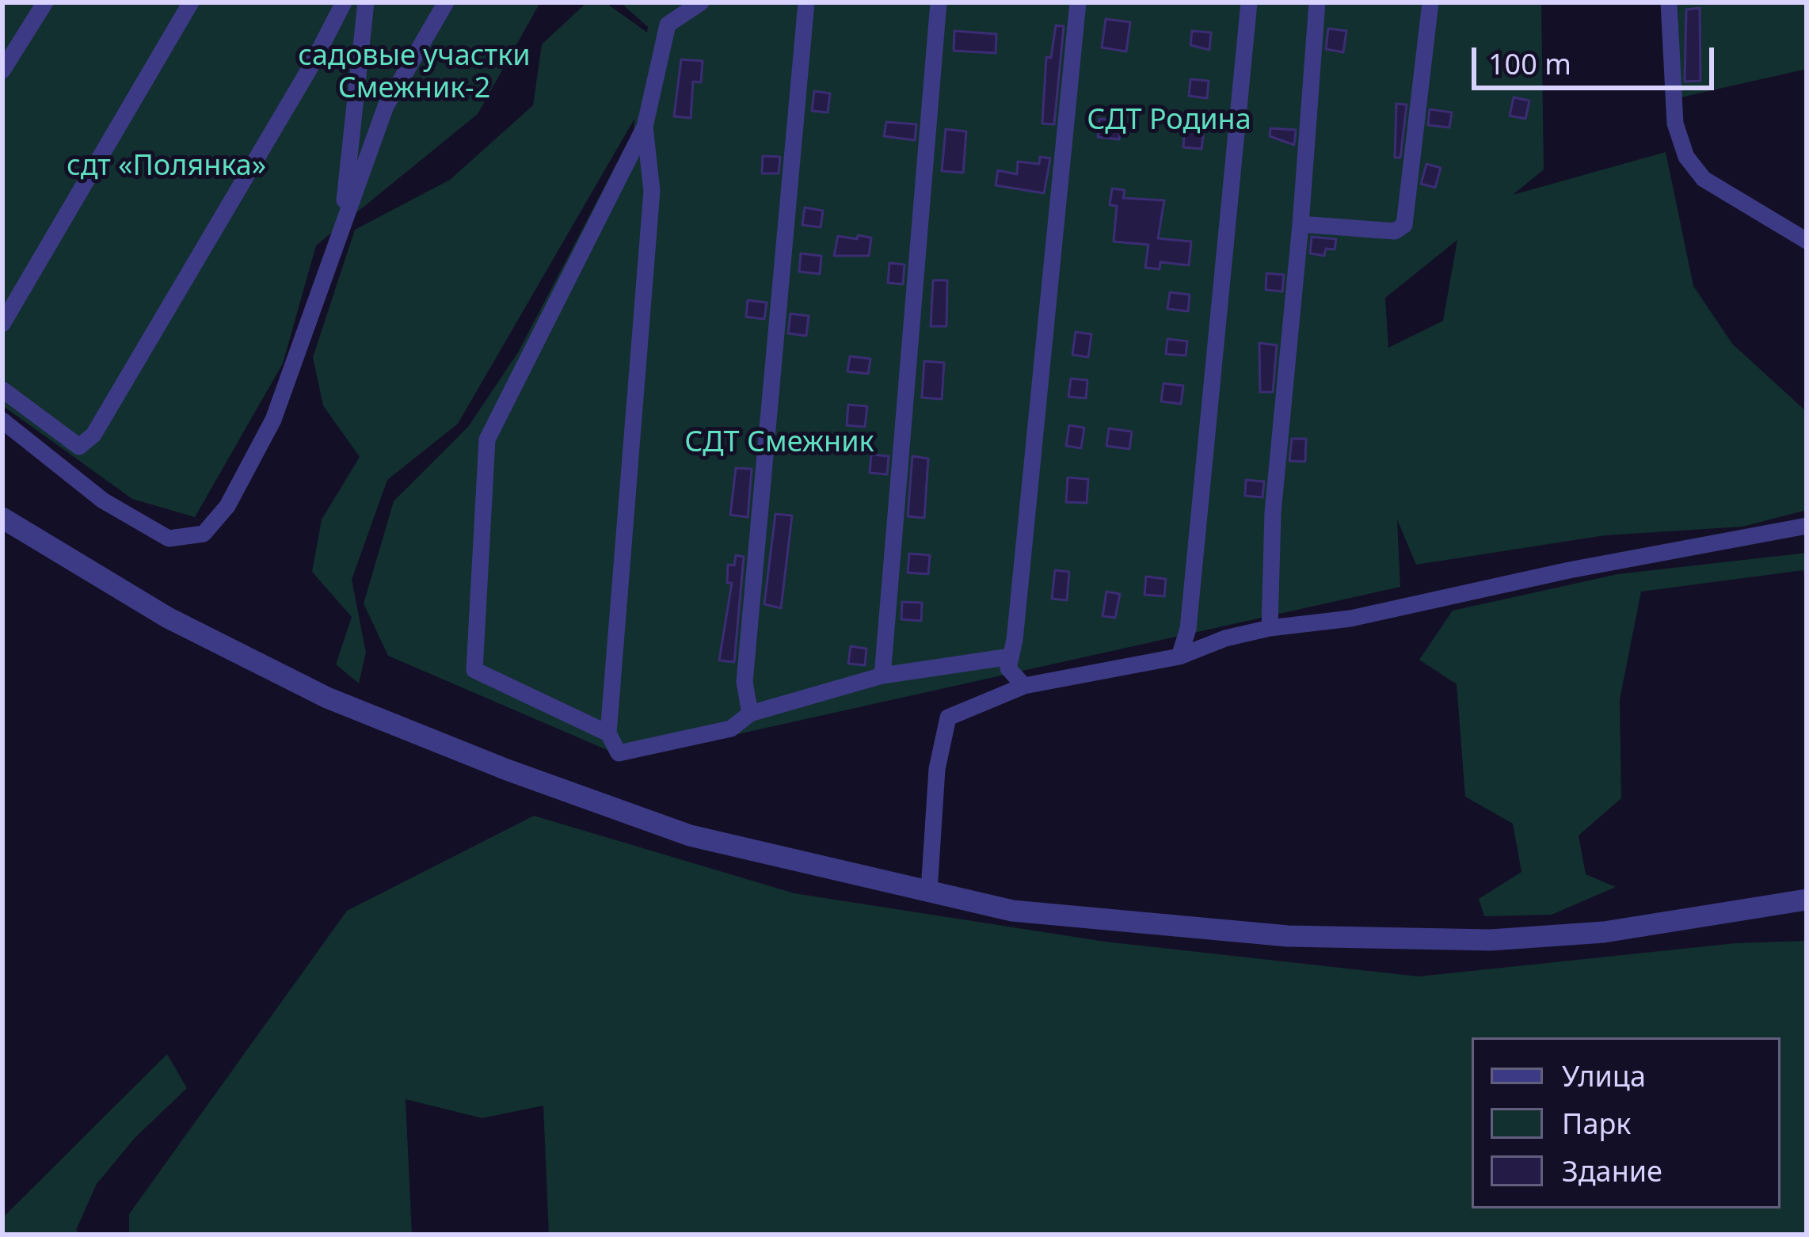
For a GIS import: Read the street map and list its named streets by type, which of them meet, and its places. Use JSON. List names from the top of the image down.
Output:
{
  "parks": [
    "садовые участки Смежник-2",
    "СДТ Родина",
    "сдт «Полянка»",
    "СДТ Смежник"
  ],
  "legend": ["Улица", "Парк", "Здание"],
  "scale_bar": "100 m"
}
